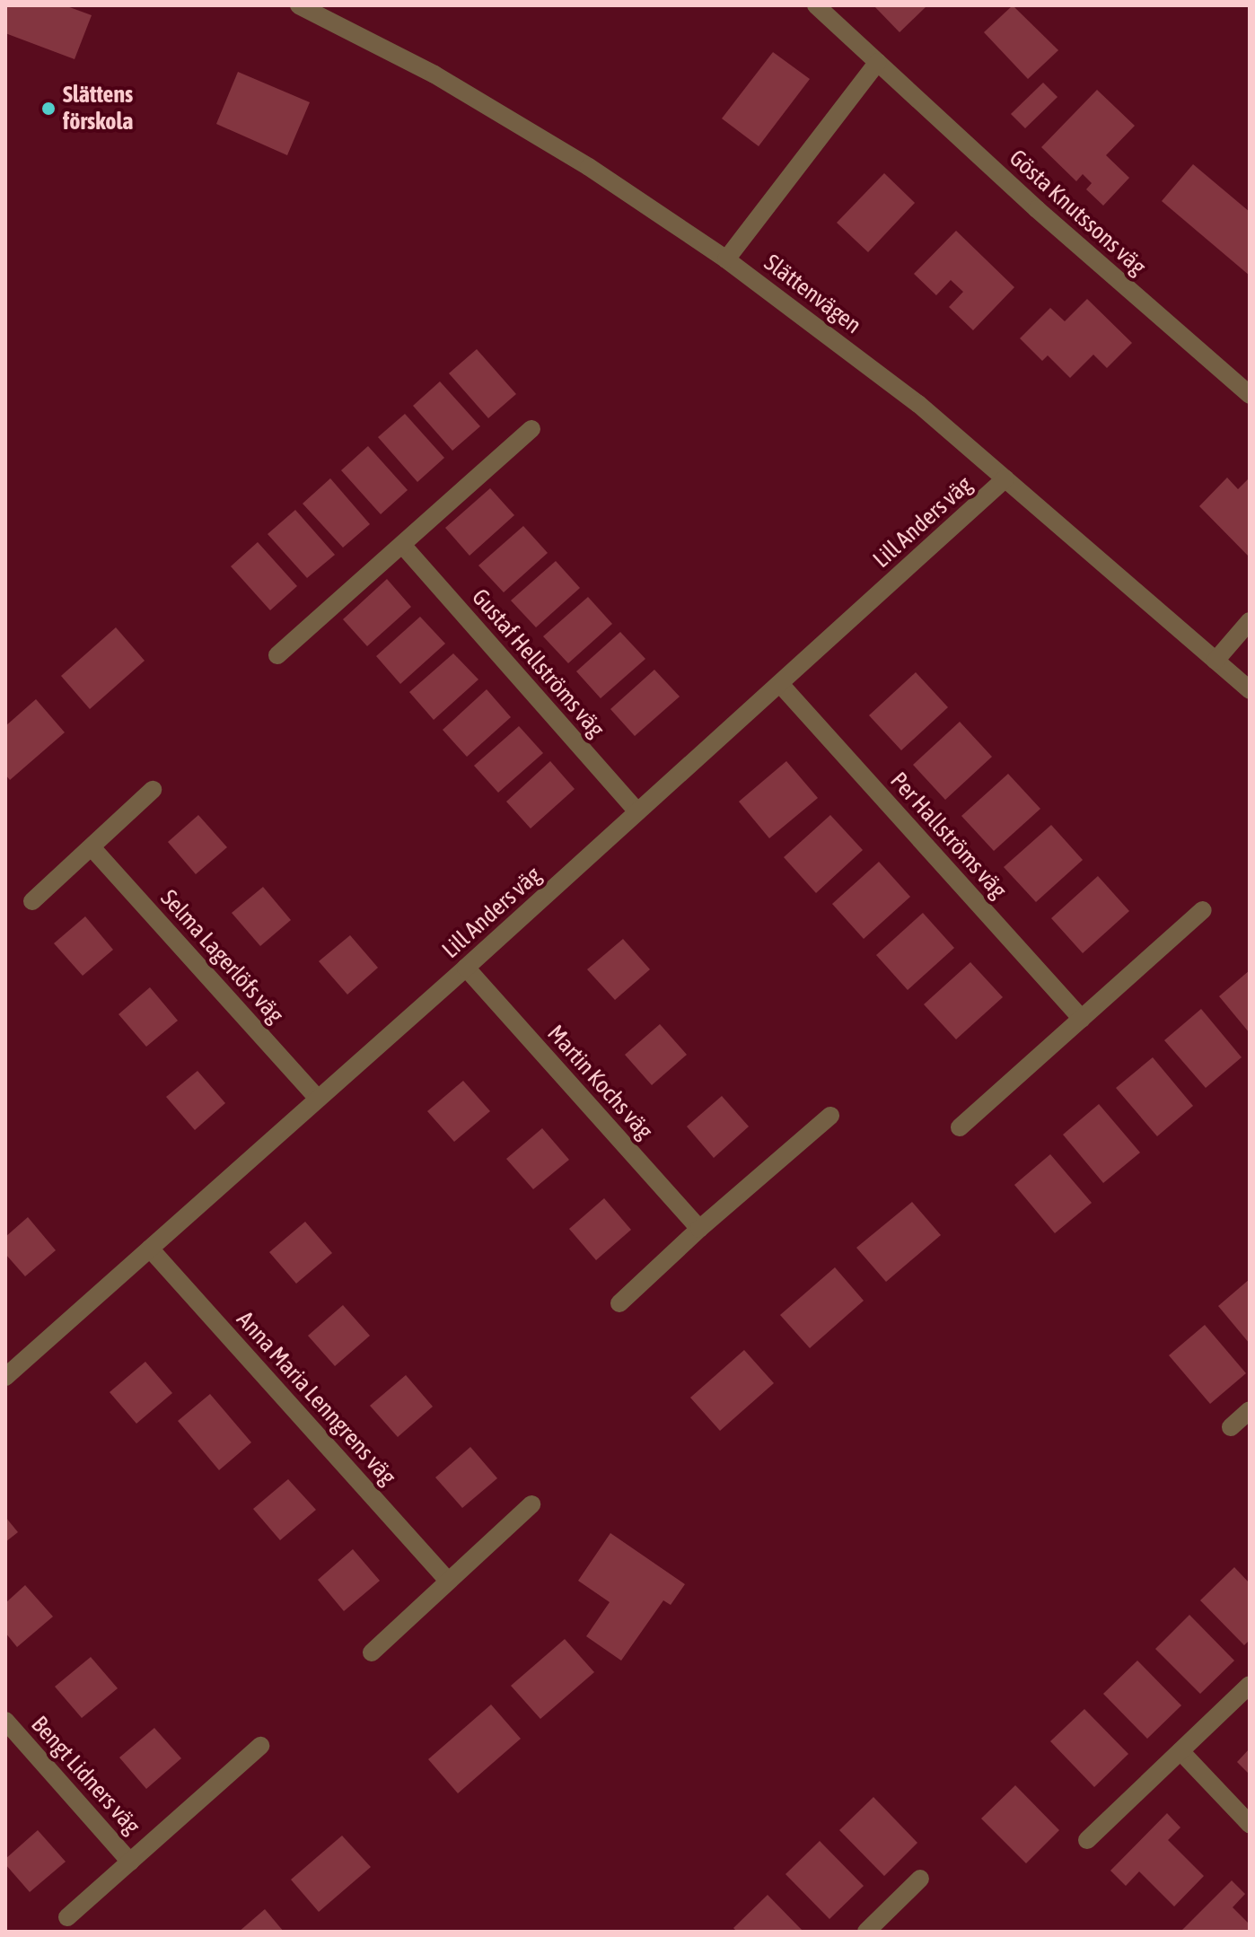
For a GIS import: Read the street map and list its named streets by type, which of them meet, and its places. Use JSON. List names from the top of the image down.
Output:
{
  "streets": {
    "street": [
      "Gösta Knutssons väg",
      "Slättenvägen",
      "Lill Anders väg",
      "Gustaf Hellströms väg",
      "Per Hallströms väg",
      "Selma Lagerlöfs väg",
      "Martin Kochs väg",
      "Anna Maria Lenngrens väg",
      "Bengt Lidners väg"
    ]
  },
  "crossings": [
    ["Slättenvägen", "Lill Anders väg"],
    ["Lill Anders väg", "Gustaf Hellströms väg"],
    ["Lill Anders väg", "Per Hallströms väg"],
    ["Lill Anders väg", "Selma Lagerlöfs väg"],
    ["Lill Anders väg", "Martin Kochs väg"],
    ["Lill Anders väg", "Anna Maria Lenngrens väg"]
  ],
  "places": ["Slättens förskola"]
}
